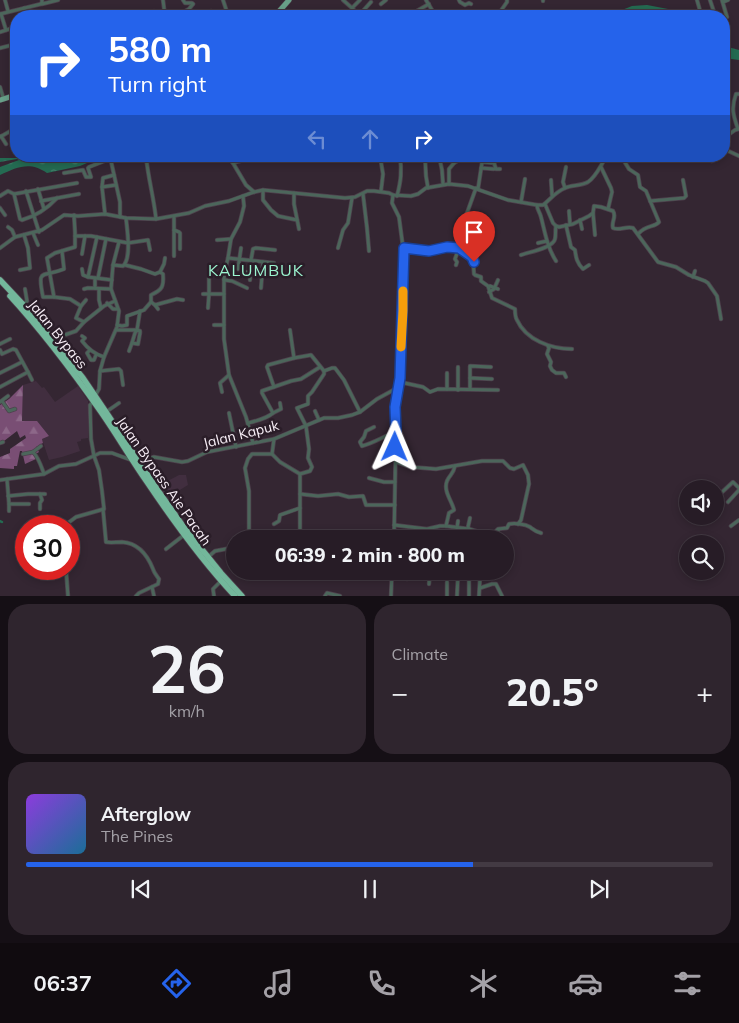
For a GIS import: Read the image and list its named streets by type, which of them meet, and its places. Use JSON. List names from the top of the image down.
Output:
{
  "streets": {
    "highway": ["Jalan Bypass", "Jalan Bypass Aie Pacah"],
    "street": ["Jalan Kapuk"]
  },
  "crossings": [
    ["Jalan Bypass", "Jalan Kapuk"],
    ["Jalan Bypass", "Jalan Bypass Aie Pacah"],
    ["Jalan Kapuk", "Jalan Bypass Aie Pacah"]
  ],
  "districts": ["KALUMBUK"],
  "page": {
    "turn": ["580 m", "Turn right"],
    "limit": "30",
    "trip": "06:39 · 2 min · 800 m",
    "tile": [
      ["26", "km/h"],
      "Climate"
    ],
    "heat": ["−", "20.5°", "+"],
    "song": ["Afterglow", "The Pines"],
    "tabs": "06:37"
  }
}
